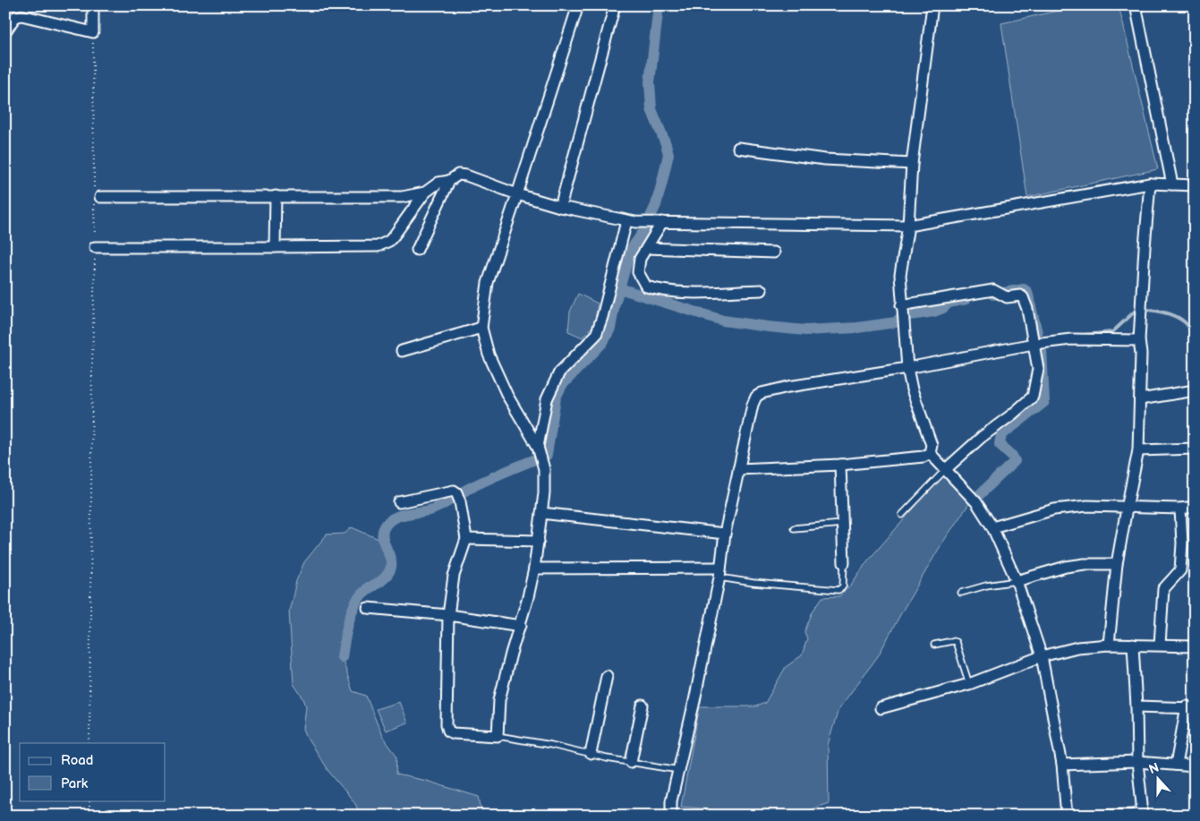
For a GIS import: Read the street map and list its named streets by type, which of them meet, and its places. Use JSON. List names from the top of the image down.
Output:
{
  "legend": ["Road", "Park"],
  "north": "top"
}
